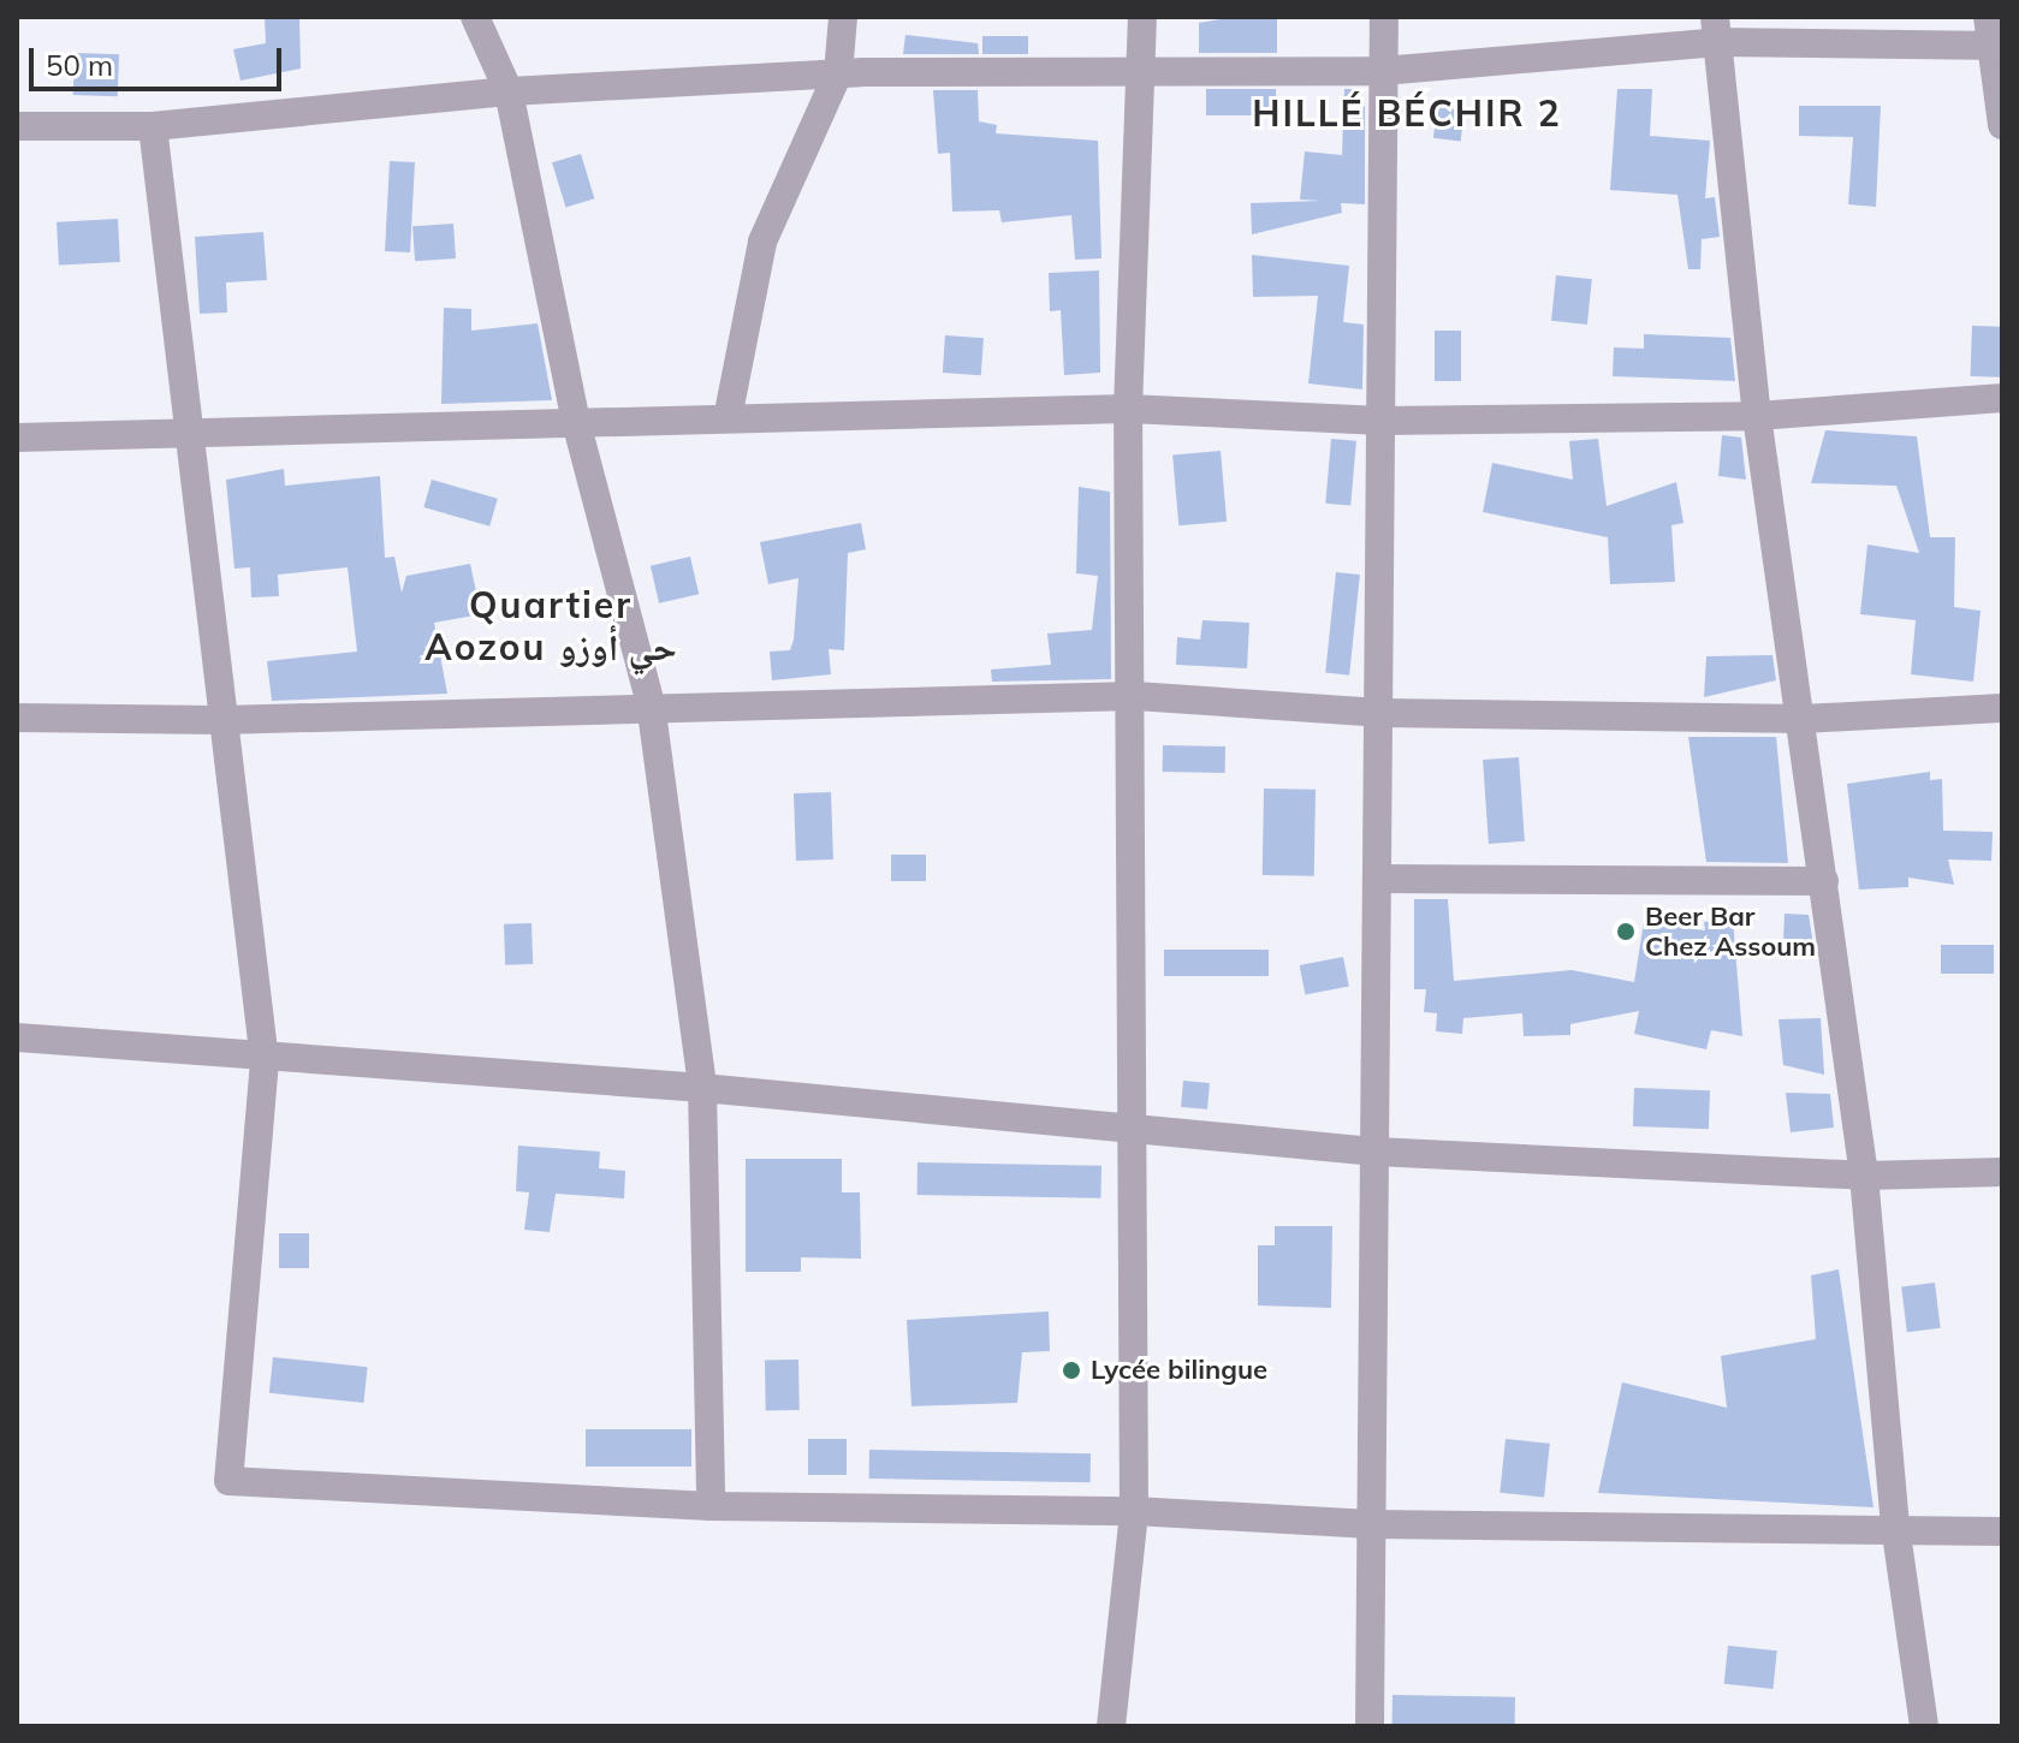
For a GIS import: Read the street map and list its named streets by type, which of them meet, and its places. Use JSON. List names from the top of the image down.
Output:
{
  "districts": ["HILLÉ BÉCHIR 2", "Quartier Aozou حي أوزو"],
  "places": ["Beer Bar Chez Assoum", "Lycée bilingue"],
  "scale_bar": "50 m"
}
